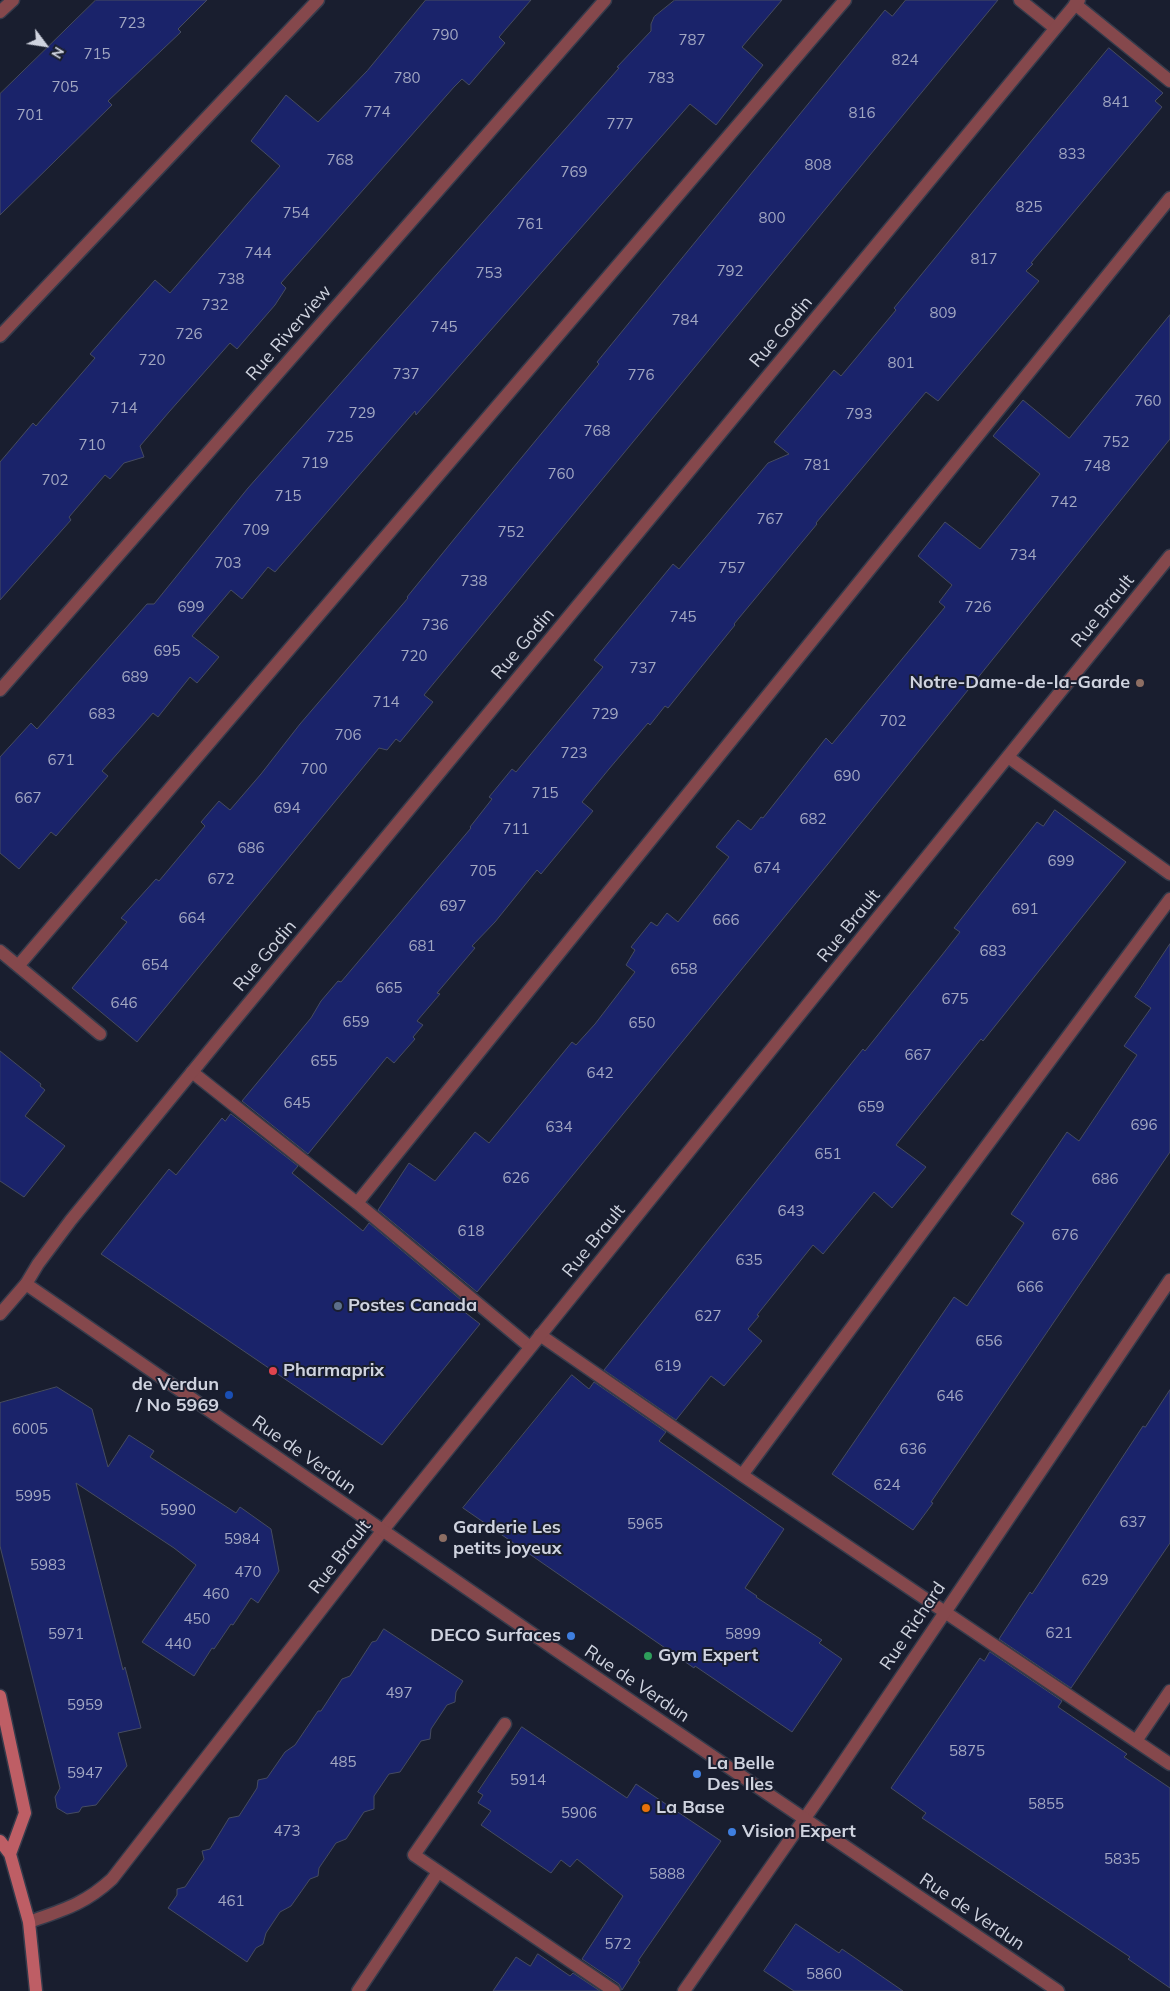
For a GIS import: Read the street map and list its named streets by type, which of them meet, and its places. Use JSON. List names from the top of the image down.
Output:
{
  "streets": {
    "street": [
      "Rue Godin",
      "Rue Riverview",
      "Rue Brault",
      "Rue de Verdun",
      "Rue Richard"
    ]
  },
  "crossings": [
    ["Rue Godin", "Rue de Verdun"],
    ["Rue Brault", "Rue de Verdun"],
    ["Rue de Verdun", "Rue Richard"]
  ],
  "places": [
    "Notre-Dame-de-la-Garde",
    "Postes Canada",
    "Pharmaprix",
    "de Verdun / No 5969",
    "Garderie Les petits joyeux",
    "DECO Surfaces",
    "Gym Expert",
    "La Belle Des Iles",
    "La Base",
    "Vision Expert"
  ],
  "house_numbers": [
    "723",
    "790",
    "787",
    "715",
    "824",
    "780",
    "783",
    "705",
    "841",
    "774",
    "816",
    "701",
    "777",
    "833",
    "768",
    "808",
    "769",
    "825",
    "754",
    "800",
    "761",
    "744",
    "817",
    "792",
    "753",
    "738",
    "732",
    "809",
    "784",
    "745",
    "726",
    "720",
    "801",
    "737",
    "776",
    "760",
    "714",
    "729",
    "793",
    "768",
    "725",
    "752",
    "710",
    "719",
    "781",
    "748",
    "760",
    "702",
    "715",
    "742",
    "767",
    "709",
    "752",
    "734",
    "703",
    "757",
    "738",
    "699",
    "726",
    "745",
    "736",
    "695",
    "720",
    "737",
    "689",
    "714",
    "683",
    "729",
    "702",
    "706",
    "723",
    "671",
    "700",
    "690",
    "715",
    "667",
    "694",
    "682",
    "711",
    "686",
    "699",
    "674",
    "705",
    "672",
    "697",
    "691",
    "664",
    "666",
    "681",
    "683",
    "654",
    "658",
    "665",
    "675",
    "646",
    "659",
    "650",
    "667",
    "655",
    "642",
    "645",
    "659",
    "696",
    "634",
    "651",
    "626",
    "686",
    "643",
    "618",
    "676",
    "635",
    "666",
    "627",
    "656",
    "619",
    "646",
    "6005",
    "636",
    "624",
    "5995",
    "5990",
    "637",
    "5965",
    "5984",
    "5983",
    "470",
    "629",
    "460",
    "450",
    "621",
    "5971",
    "5899",
    "440",
    "497",
    "5959",
    "5875",
    "485",
    "5947",
    "5914",
    "5855",
    "5906",
    "473",
    "5835",
    "5888",
    "461",
    "572",
    "5860"
  ],
  "north": "bottom right"
}
